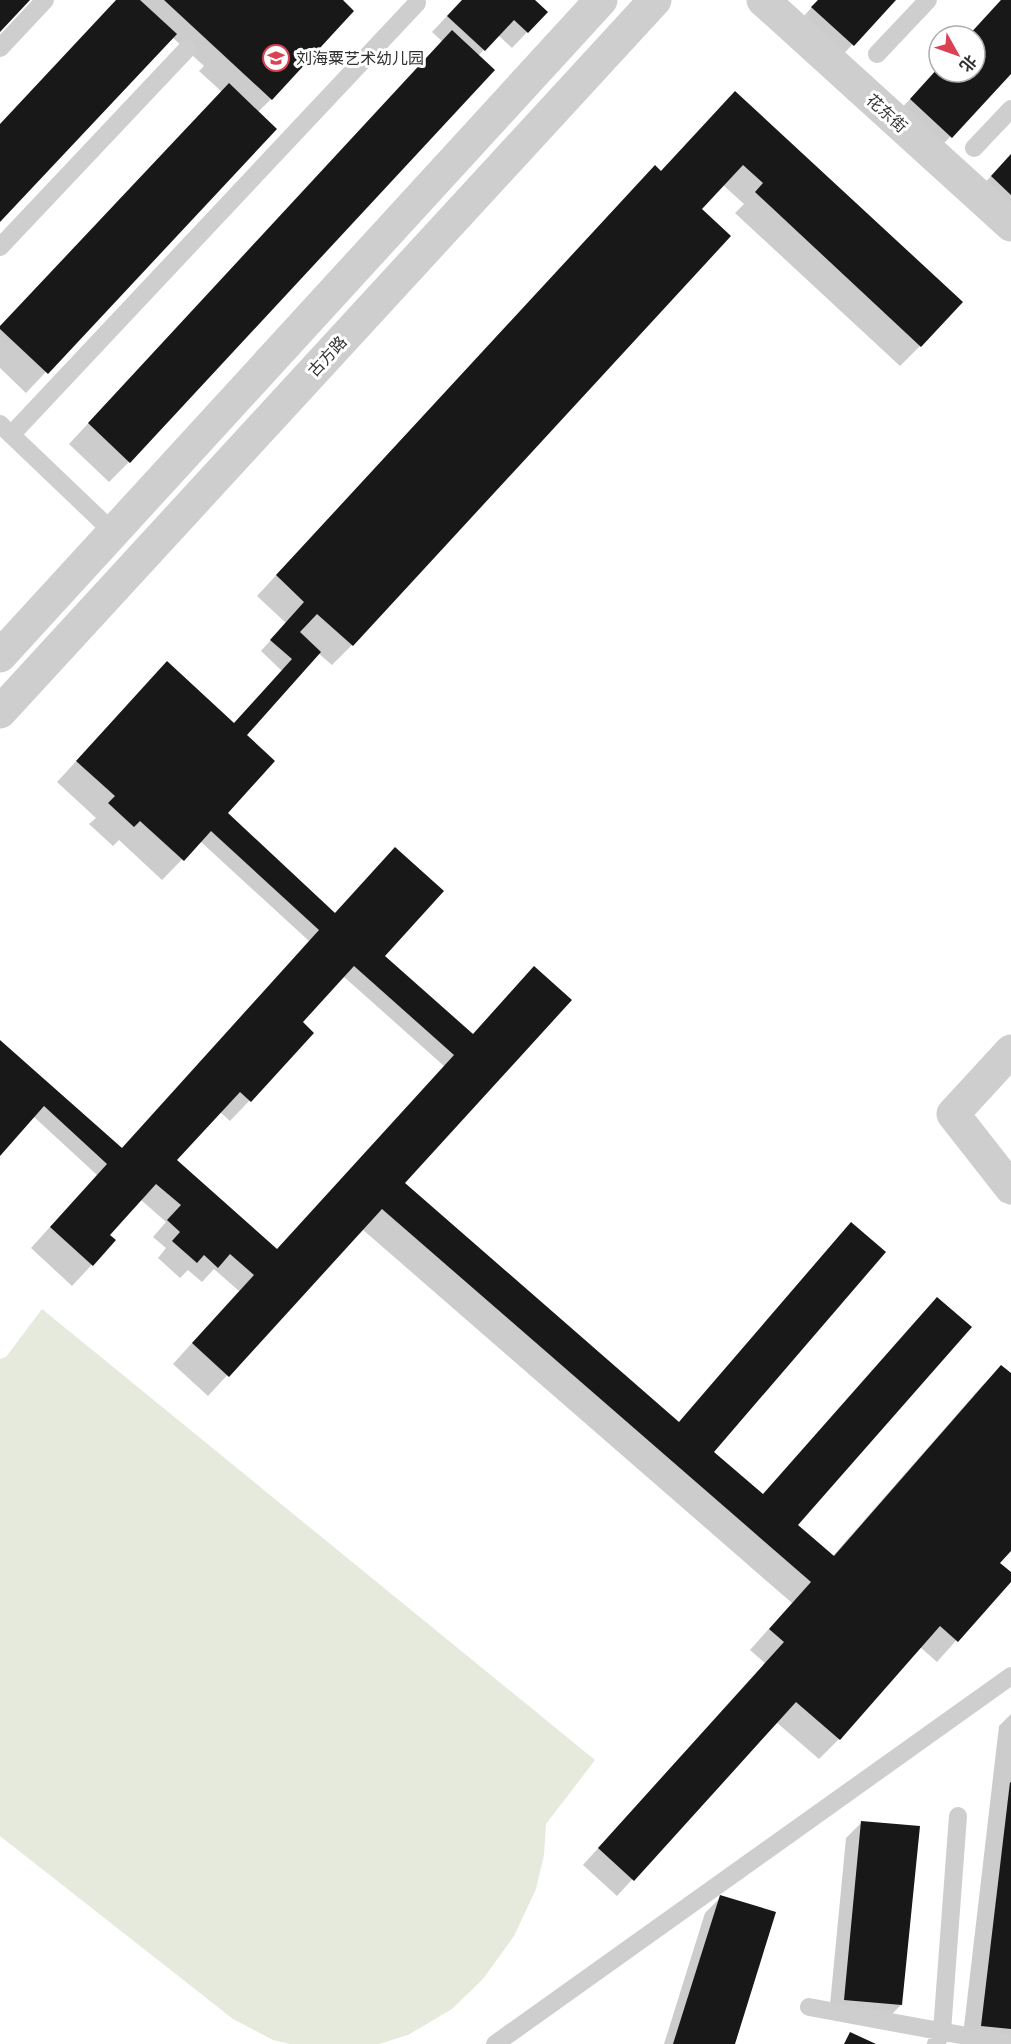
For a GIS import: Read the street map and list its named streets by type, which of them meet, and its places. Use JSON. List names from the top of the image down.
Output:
{
  "streets": {
    "street": ["花东街", "古方路"]
  },
  "places": {
    "school or university": ["刘海粟艺术幼儿园"]
  },
  "north": "bottom right"
}
